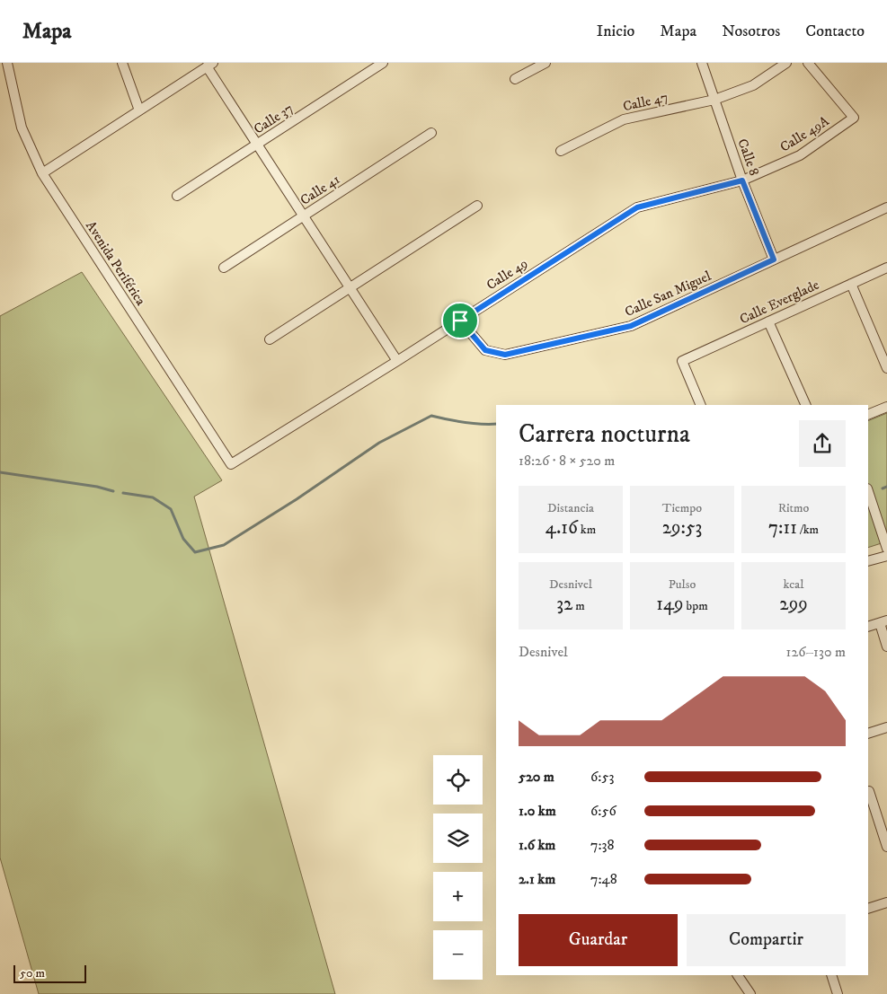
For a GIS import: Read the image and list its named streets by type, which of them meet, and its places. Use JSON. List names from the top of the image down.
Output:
{
  "streets": {
    "street": [
      "Calle 47",
      "Calle 37",
      "Calle 49A",
      "Calle 8",
      "Calle 41",
      "Avenida Periférica",
      "Calle 49",
      "Calle San Miguel",
      "Calle Everglade"
    ]
  },
  "crossings": [
    ["Calle 47", "Calle 8"],
    ["Calle 49A", "Calle 8"],
    ["Calle 49A", "Calle 49"],
    ["Calle 8", "Calle 49"],
    ["Calle 8", "Calle San Miguel"],
    ["Avenida Periférica", "Calle 49"],
    ["Calle 49", "Calle San Miguel"]
  ],
  "scale_bar": "50 m",
  "page": {
    "header": "Mapa",
    "nav": [
      "Inicio",
      "Mapa",
      "Nosotros",
      "Contacto"
    ],
    "heading": ["Carrera nocturna", "18:26 · 8 × 520 m"],
    "stats": [
      ["Distancia", "4.16 km"],
      ["Tiempo", "29:53"],
      ["Ritmo", "7:11 /km"],
      ["Desnivel", "32 m"],
      ["Pulso", "149 bpm"],
      ["kcal", "299"]
    ],
    "chart": ["Desnivel", "126–130 m"],
    "map_buttons": ["+", "−"],
    "list": [
      {
        "name": "520 m",
        "note": "6:53"
      },
      {
        "name": "1.0 km",
        "note": "6:56"
      },
      {
        "name": "1.6 km",
        "note": "7:38"
      },
      {
        "name": "2.1 km",
        "note": "7:48"
      }
    ],
    "buttons": ["Guardar", "Compartir"],
    "scale": "50 m"
  }
}
